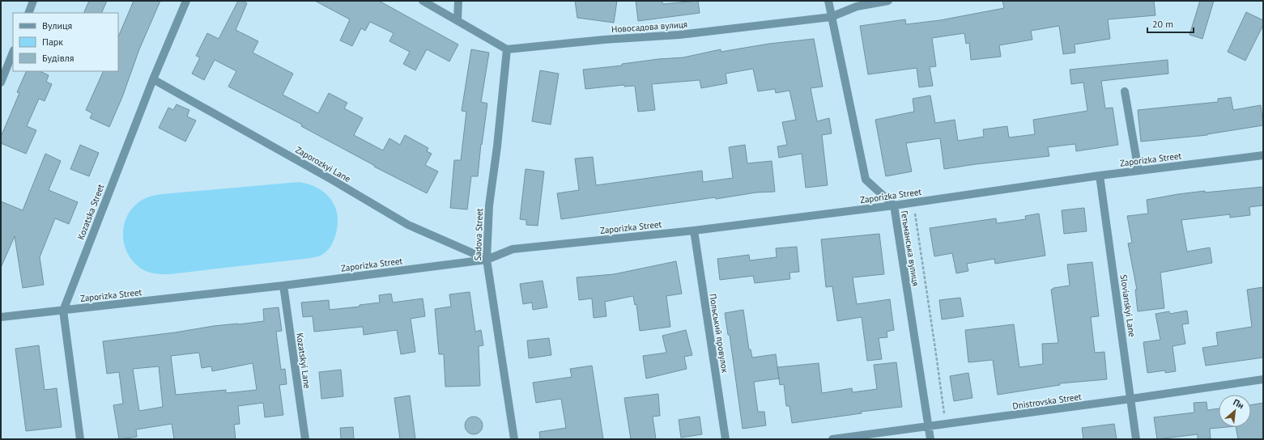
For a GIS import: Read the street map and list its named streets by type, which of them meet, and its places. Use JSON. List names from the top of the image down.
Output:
{
  "streets": {
    "street": [
      "Новосадова вулиця",
      "Zaporizka Street",
      "Zaporozkyi Lane",
      "Kozatska Street",
      "Sadova Street",
      "Гетьманська вулиця",
      "Slovianskyi Lane",
      "Польський провулок",
      "Kozatskyi Lane",
      "Dnistrovska Street"
    ]
  },
  "crossings": [
    ["Новосадова вулиця", "Sadova Street"],
    ["Новосадова вулиця", "Гетьманська вулиця"],
    ["Zaporizka Street", "Zaporozkyi Lane"],
    ["Zaporizka Street", "Kozatska Street"],
    ["Zaporizka Street", "Sadova Street"],
    ["Zaporizka Street", "Гетьманська вулиця"],
    ["Zaporizka Street", "Slovianskyi Lane"],
    ["Zaporizka Street", "Польський провулок"],
    ["Zaporizka Street", "Kozatskyi Lane"],
    ["Zaporozkyi Lane", "Kozatska Street"],
    ["Zaporozkyi Lane", "Sadova Street"],
    ["Гетьманська вулиця", "Dnistrovska Street"],
    ["Slovianskyi Lane", "Dnistrovska Street"]
  ],
  "legend": ["Вулиця", "Парк", "Будівля"],
  "scale_bar": "20 m",
  "north": "top right"
}
